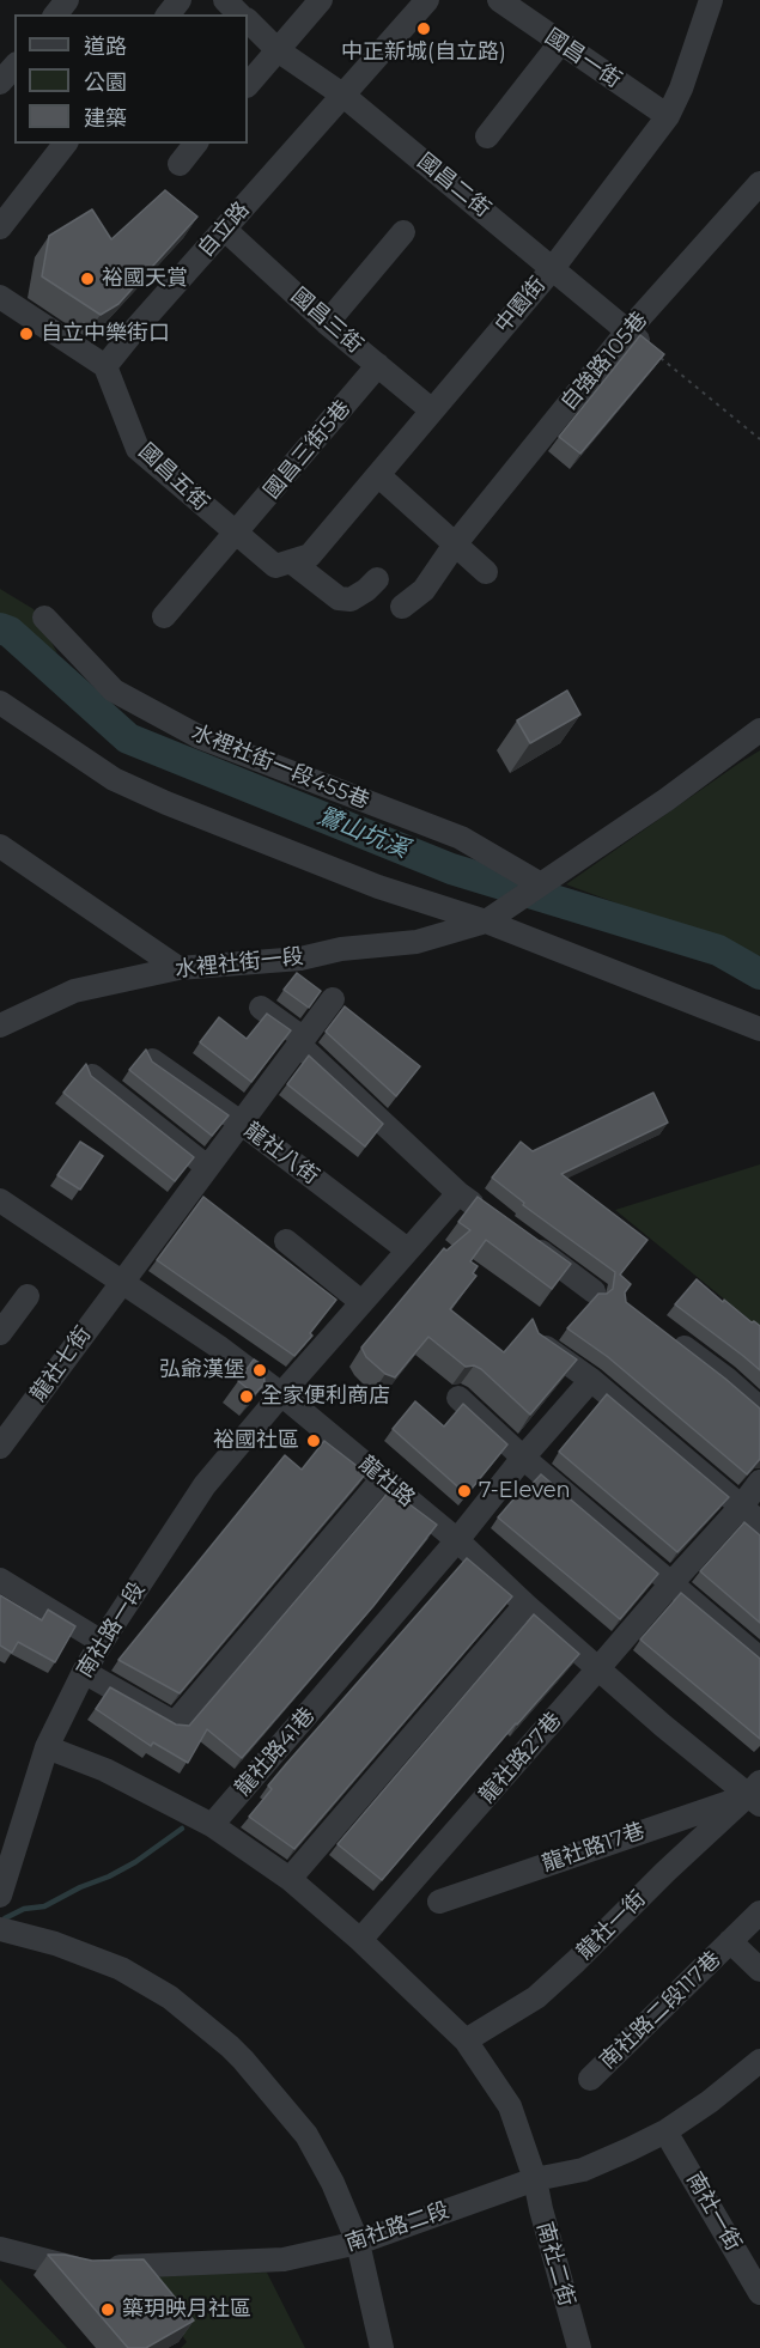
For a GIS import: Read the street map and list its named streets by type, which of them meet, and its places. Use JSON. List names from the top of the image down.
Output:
{
  "streets": {
    "street": [
      "國昌一街",
      "國昌二街",
      "自立路",
      "中園街",
      "國昌三街",
      "自強路105巷",
      "國昌三街5巷",
      "國昌五街",
      "水裡社街一段455巷",
      "水裡社街一段",
      "龍社八街",
      "龍社七街",
      "龍社路",
      "南社路一段",
      "龍社路41巷",
      "龍社路27巷",
      "龍社路17巷",
      "龍社一街",
      "南社路二段117巷",
      "南社一街",
      "南社路二段",
      "南社二街"
    ]
  },
  "crossings": [
    ["國昌一街", "中園街"],
    ["國昌二街", "自立路"],
    ["國昌二街", "中園街"],
    ["國昌二街", "自強路105巷"],
    ["自立路", "國昌三街"],
    ["自立路", "國昌五街"],
    ["中園街", "國昌三街"],
    ["中園街", "國昌五街"],
    ["國昌三街", "國昌三街5巷"],
    ["國昌三街5巷", "國昌五街"],
    ["水裡社街一段455巷", "水裡社街一段"],
    ["龍社八街", "龍社七街"],
    ["龍社七街", "龍社路"],
    ["龍社路", "南社路一段"],
    ["龍社路", "龍社路41巷"],
    ["龍社路", "龍社路27巷"],
    ["龍社路", "龍社路17巷"],
    ["龍社路", "龍社一街"],
    ["龍社路27巷", "南社二街"],
    ["龍社路17巷", "龍社一街"],
    ["龍社一街", "南社二街"],
    ["南社一街", "南社路二段"],
    ["南社路二段", "南社二街"]
  ],
  "water": ["鷺山坑溪"],
  "places": [
    "中正新城(自立路)",
    "裕國天賞",
    "自立中樂街口",
    "弘爺漢堡",
    "全家便利商店",
    "裕國社區",
    "7-Eleven",
    "築玥映月社區"
  ],
  "legend": ["道路", "公園", "建築"]
}
